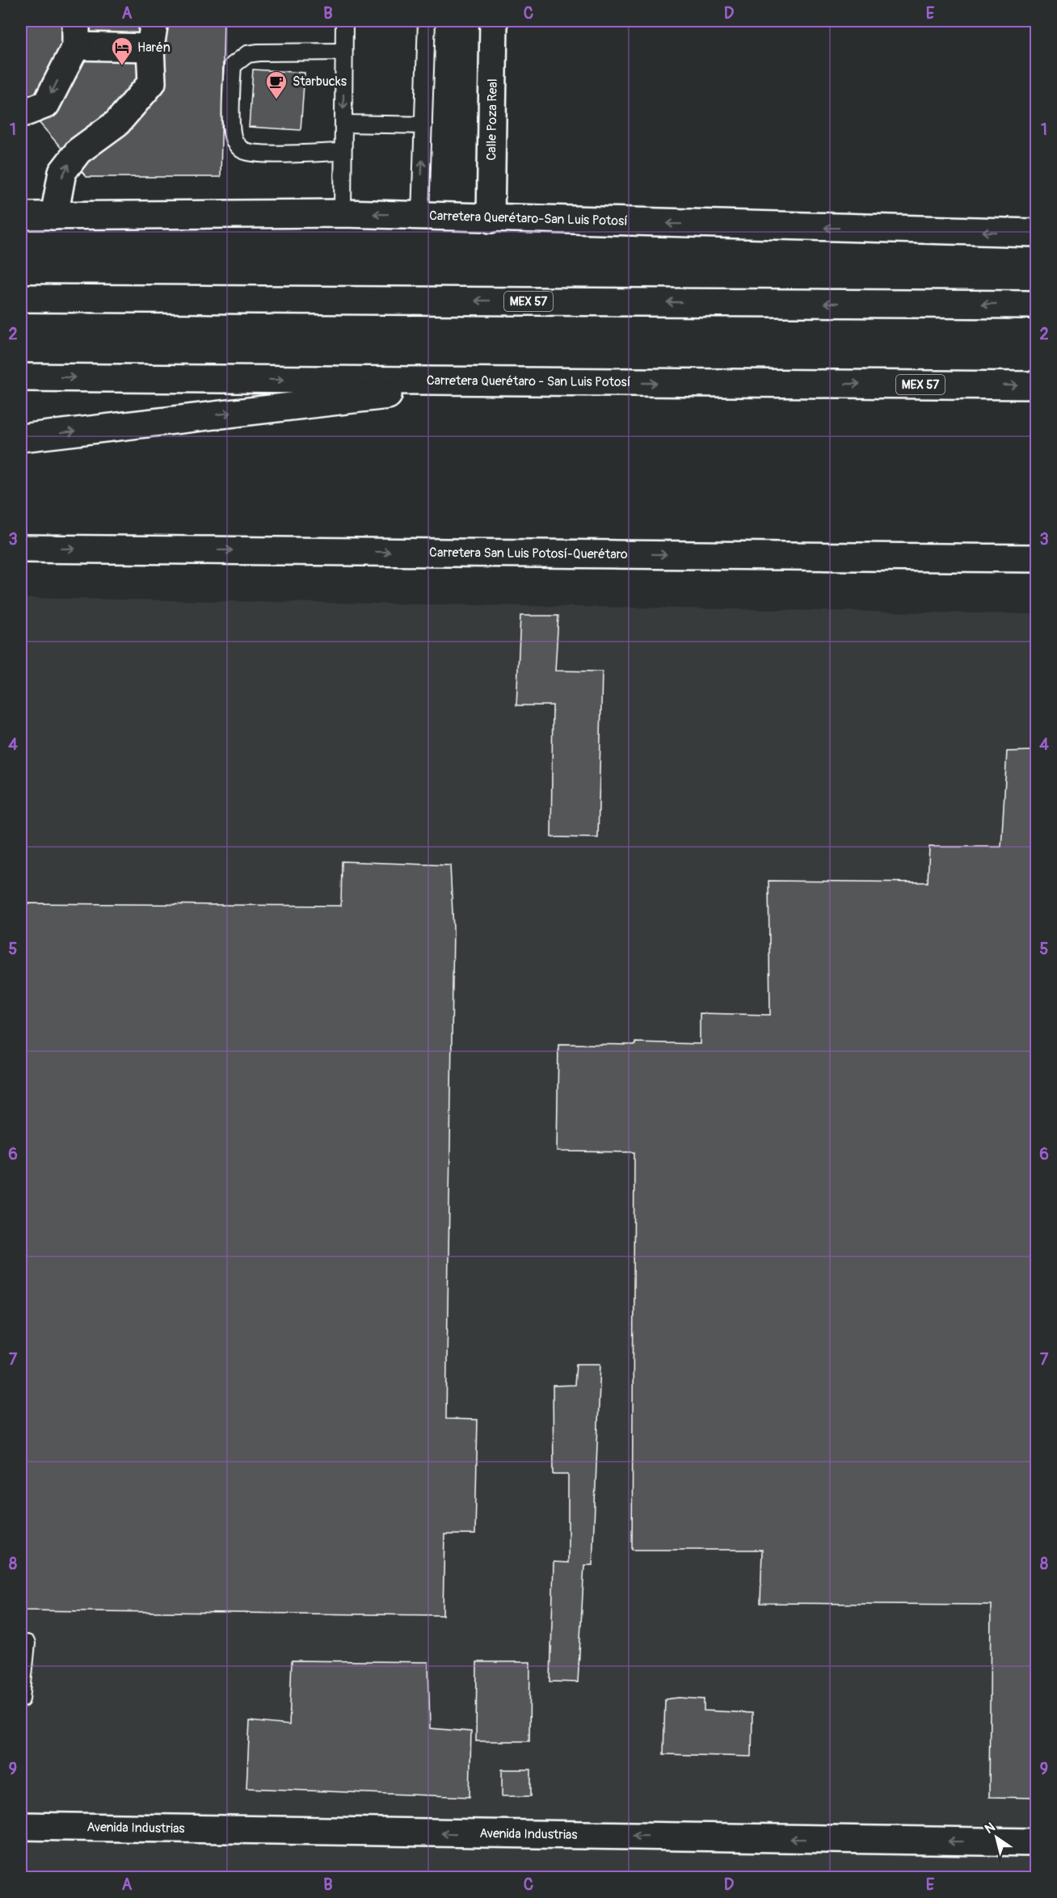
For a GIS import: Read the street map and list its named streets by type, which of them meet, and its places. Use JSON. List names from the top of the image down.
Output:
{
  "streets": {
    "main road": [
      "Calle Poza Real",
      "Carretera Querétaro-San Luis Potosí",
      "MEX 57",
      "Carretera Querétaro - San Luis Potosí",
      "Carretera San Luis Potosí-Querétaro",
      "Avenida Industrias"
    ]
  },
  "crossings": [
    ["Calle Poza Real", "Carretera Querétaro-San Luis Potosí"]
  ],
  "one_way": ["Avenida Industrias"],
  "places": {
    "hotel": ["Harén"],
    "cafe": ["Starbucks"]
  },
  "north": "top left",
  "grid": {
    "columns": [
      "A",
      "B",
      "C",
      "D",
      "E"
    ],
    "rows": [
      "1",
      "2",
      "3",
      "4",
      "5",
      "6",
      "7",
      "8",
      "9"
    ]
  }
}
